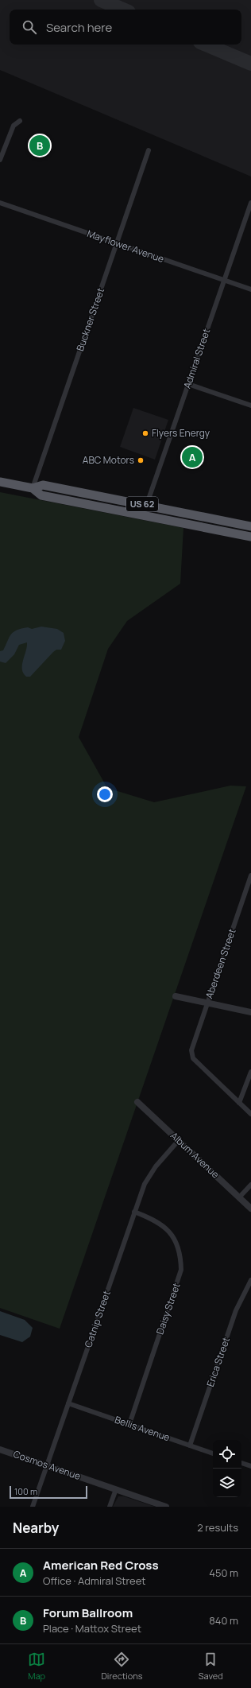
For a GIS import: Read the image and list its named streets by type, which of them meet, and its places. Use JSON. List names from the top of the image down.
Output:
{
  "streets": {
    "highway": ["US 62"],
    "street": [
      "Mayflower Avenue",
      "Buckner Street",
      "Admiral Street",
      "Aberdeen Street",
      "Album Avenue",
      "Daisy Street",
      "Catnip Street",
      "Erica Street",
      "Bellis Avenue",
      "Cosmos Avenue"
    ]
  },
  "crossings": [
    ["Mayflower Avenue", "Buckner Street"],
    ["Mayflower Avenue", "Admiral Street"],
    ["Buckner Street", "US 62"],
    ["Admiral Street", "US 62"],
    ["Album Avenue", "Catnip Street"],
    ["Daisy Street", "Catnip Street"],
    ["Daisy Street", "Bellis Avenue"],
    ["Catnip Street", "Bellis Avenue"],
    ["Catnip Street", "Cosmos Avenue"],
    ["Erica Street", "Bellis Avenue"]
  ],
  "places": ["Flyers Energy", "ABC Motors"],
  "scale_bar": "100 m",
  "page": {
    "search": "Search here",
    "pins": ["B", "A"],
    "scale": "100 m",
    "heading": ["Nearby", "2 results"],
    "list": [
      {
        "mark": "A",
        "name": "American Red Cross",
        "note": "Office · Admiral Street",
        "value": "450 m"
      },
      {
        "mark": "B",
        "name": "Forum Ballroom",
        "note": "Place · Mattox Street",
        "value": "840 m"
      }
    ],
    "nav": ["Map", "Directions", "Saved"]
  }
}
